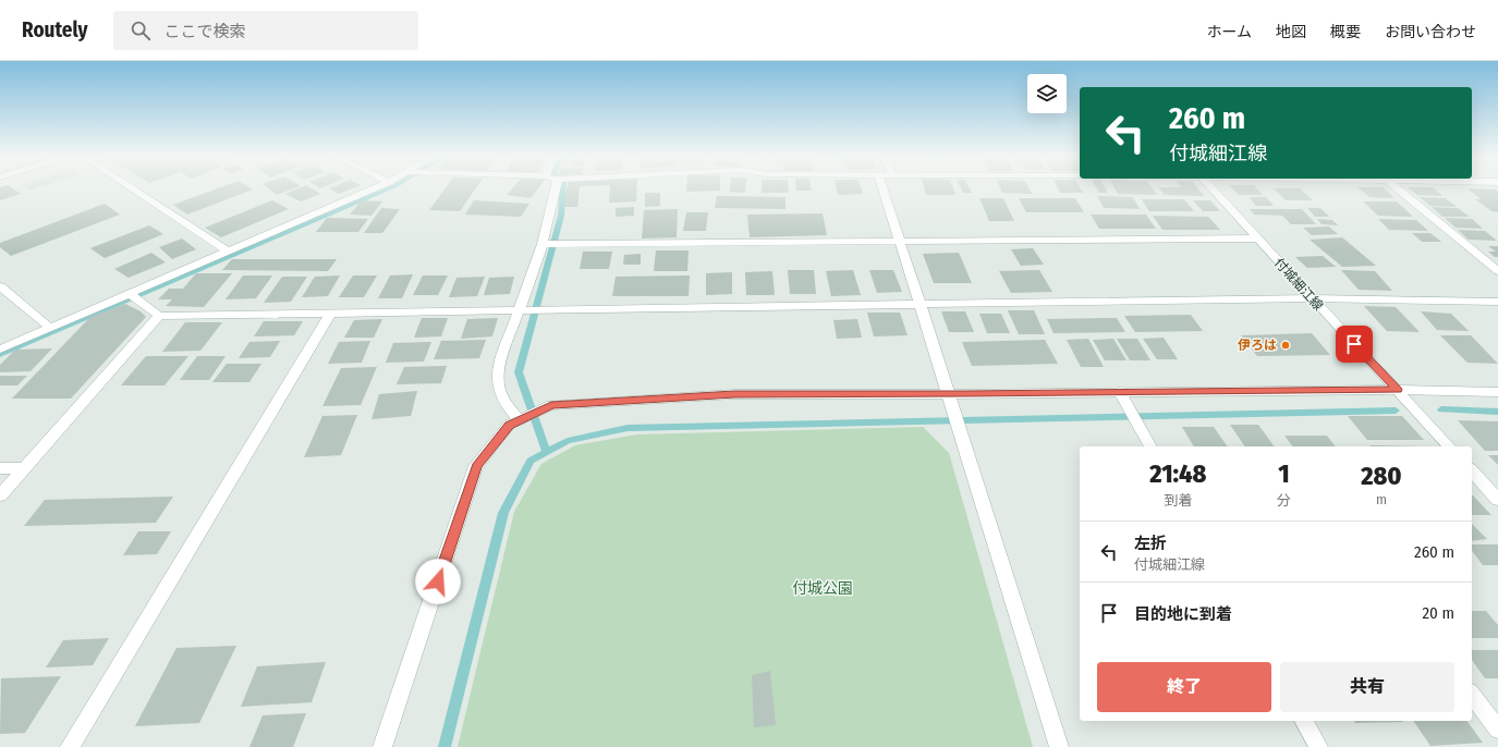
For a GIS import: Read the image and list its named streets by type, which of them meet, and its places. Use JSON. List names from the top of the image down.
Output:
{
  "streets": {
    "street": ["付城細江線"]
  },
  "parks": ["付城公園"],
  "places": ["伊ろは"],
  "page": {
    "header": "Routely",
    "search": "ここで検索",
    "nav": [
      "ホーム",
      "地図",
      "概要",
      "お問い合わせ"
    ],
    "turn": ["260 m", "付城細江線"],
    "eta": [
      "21:48",
      "到着",
      "1",
      "分",
      "280",
      "m"
    ],
    "list": [
      {
        "name": "左折",
        "note": "付城細江線",
        "value": "260 m"
      },
      {
        "name": "目的地に到着",
        "value": "20 m"
      }
    ],
    "buttons": ["終了", "共有"]
  }
}
